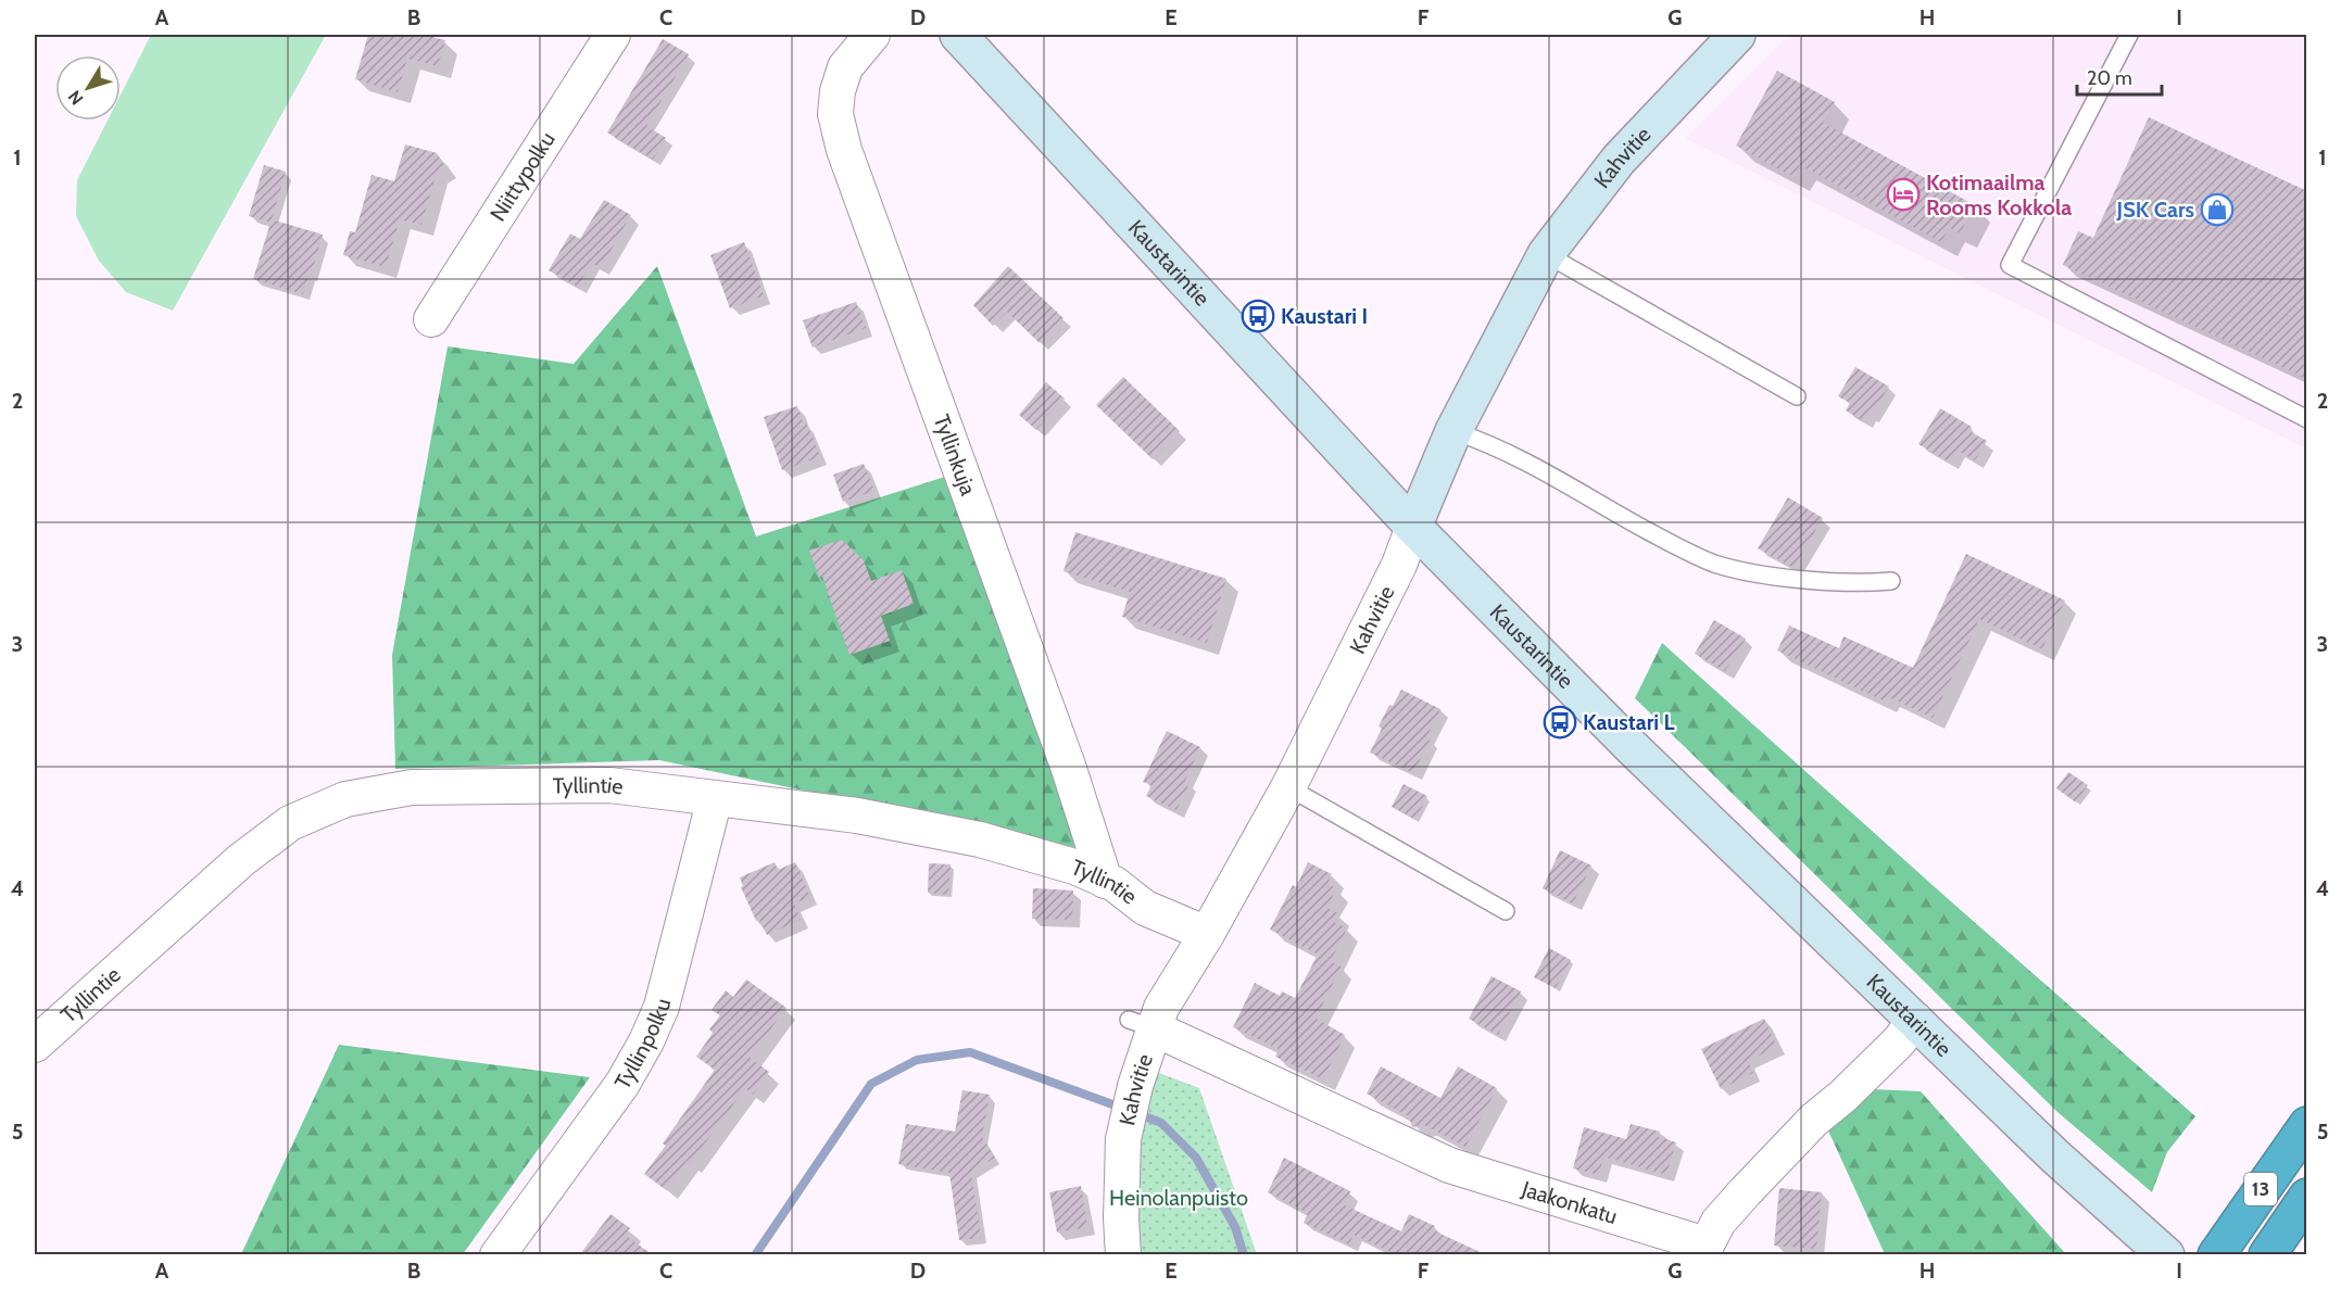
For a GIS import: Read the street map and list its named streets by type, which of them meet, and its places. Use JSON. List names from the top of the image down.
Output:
{
  "streets": {
    "highway": ["13"],
    "street": [
      "Kahvitie",
      "Niittypolku",
      "Kaustarintie",
      "Tyllinkuja",
      "Tyllintie",
      "Tyllinpolku",
      "Jaakonkatu"
    ]
  },
  "crossings": [
    ["Kahvitie", "Kaustarintie"],
    ["Kahvitie", "Tyllintie"],
    ["Kahvitie", "Jaakonkatu"],
    ["Kaustarintie", "Jaakonkatu"],
    ["Tyllinkuja", "Tyllintie"],
    ["Tyllintie", "Tyllinpolku"]
  ],
  "parks": ["Heinolanpuisto"],
  "places": {
    "hotel": ["Kotimaailma Rooms Kokkola"],
    "shop": ["JSK Cars"],
    "bus stop": ["Kaustari I", "Kaustari L"]
  },
  "scale_bar": "20 m",
  "north": "bottom left",
  "grid": {
    "columns": [
      "A",
      "B",
      "C",
      "D",
      "E",
      "F",
      "G",
      "H",
      "I"
    ],
    "rows": [
      "1",
      "2",
      "3",
      "4",
      "5"
    ]
  }
}
